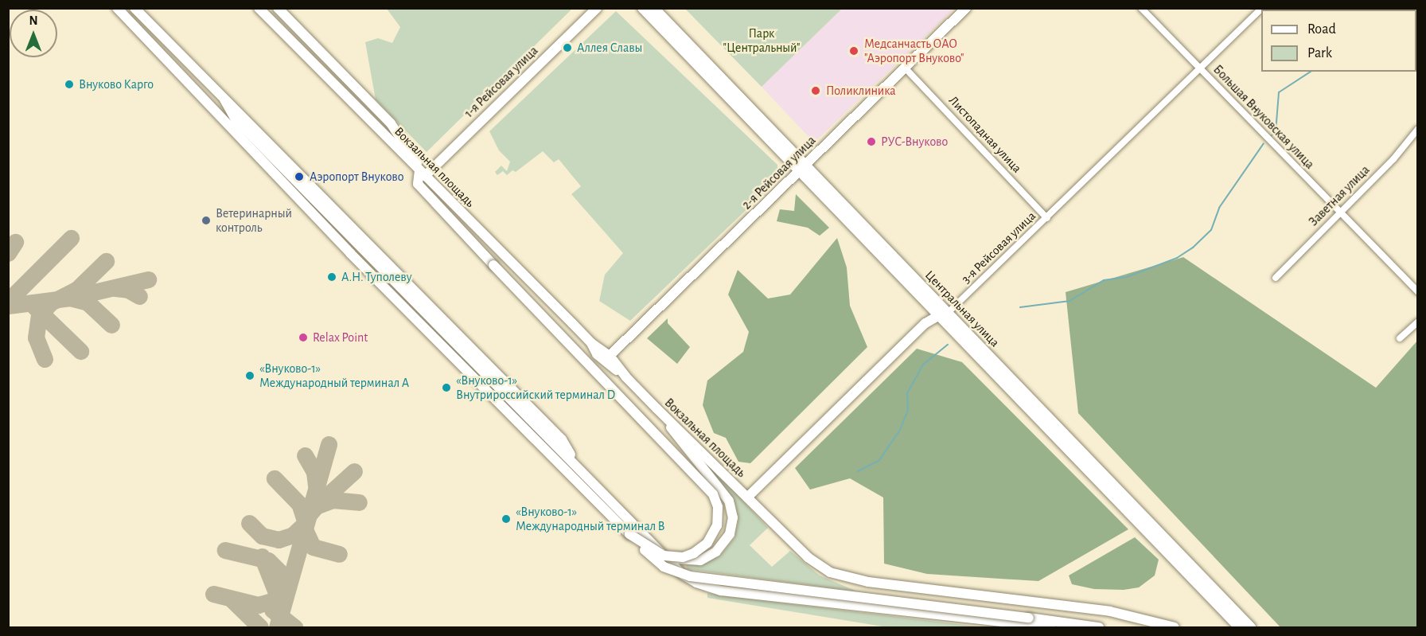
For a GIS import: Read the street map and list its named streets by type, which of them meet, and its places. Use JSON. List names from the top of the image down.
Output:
{
  "streets": {
    "main road": [
      "1-я Рейсовая улица",
      "Вокзальная площадь",
      "2-я Рейсовая улица",
      "3-я Рейсовая улица",
      "Центральная улица"
    ],
    "street": ["Большая Внуковская улица", "Листопадная улица", "Заветная улица"]
  },
  "crossings": [
    ["1-я Рейсовая улица", "Вокзальная площадь"],
    ["Большая Внуковская улица", "Заветная улица"],
    ["Большая Внуковская улица", "3-я Рейсовая улица"],
    ["Листопадная улица", "2-я Рейсовая улица"],
    ["Листопадная улица", "3-я Рейсовая улица"],
    ["Вокзальная площадь", "2-я Рейсовая улица"],
    ["Вокзальная площадь", "3-я Рейсовая улица"],
    ["2-я Рейсовая улица", "Центральная улица"],
    ["3-я Рейсовая улица", "Центральная улица"]
  ],
  "parks": ["Парк \"Центральный\""],
  "places": [
    "Аллея Славы",
    "Медсанчасть ОАО \"Аэропорт Внуково\"",
    "Внуково Карго",
    "Поликлиника",
    "РУС-Внуково",
    "Аэропорт Внуково",
    "Ветеринарный контроль",
    "А.Н. Туполеву",
    "Relax Point",
    "«Внуково-1» Международный терминал А",
    "«Внуково-1» Внутрироссийский терминал D",
    "«Внуково-1» Международный терминал B"
  ],
  "legend": ["Road", "Park"],
  "north": "top"
}
